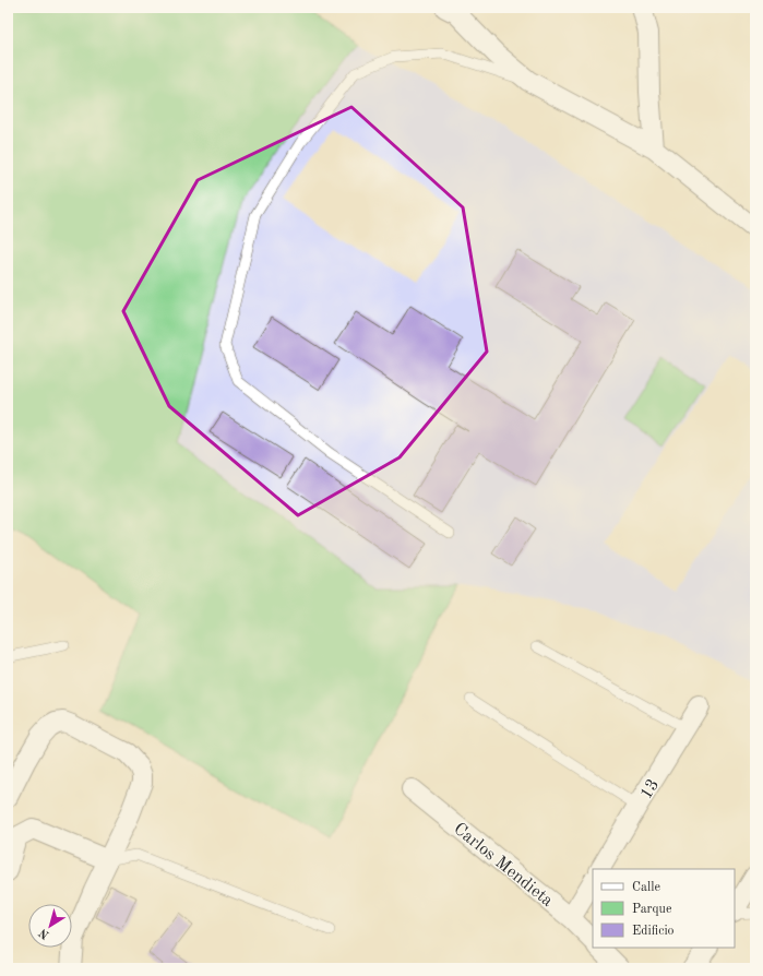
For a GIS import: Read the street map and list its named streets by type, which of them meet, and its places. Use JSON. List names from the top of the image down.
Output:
{
  "streets": {
    "street": ["13", "Carlos Mendieta"]
  },
  "legend": ["Calle", "Parque", "Edificio"],
  "north": "bottom left"
}
